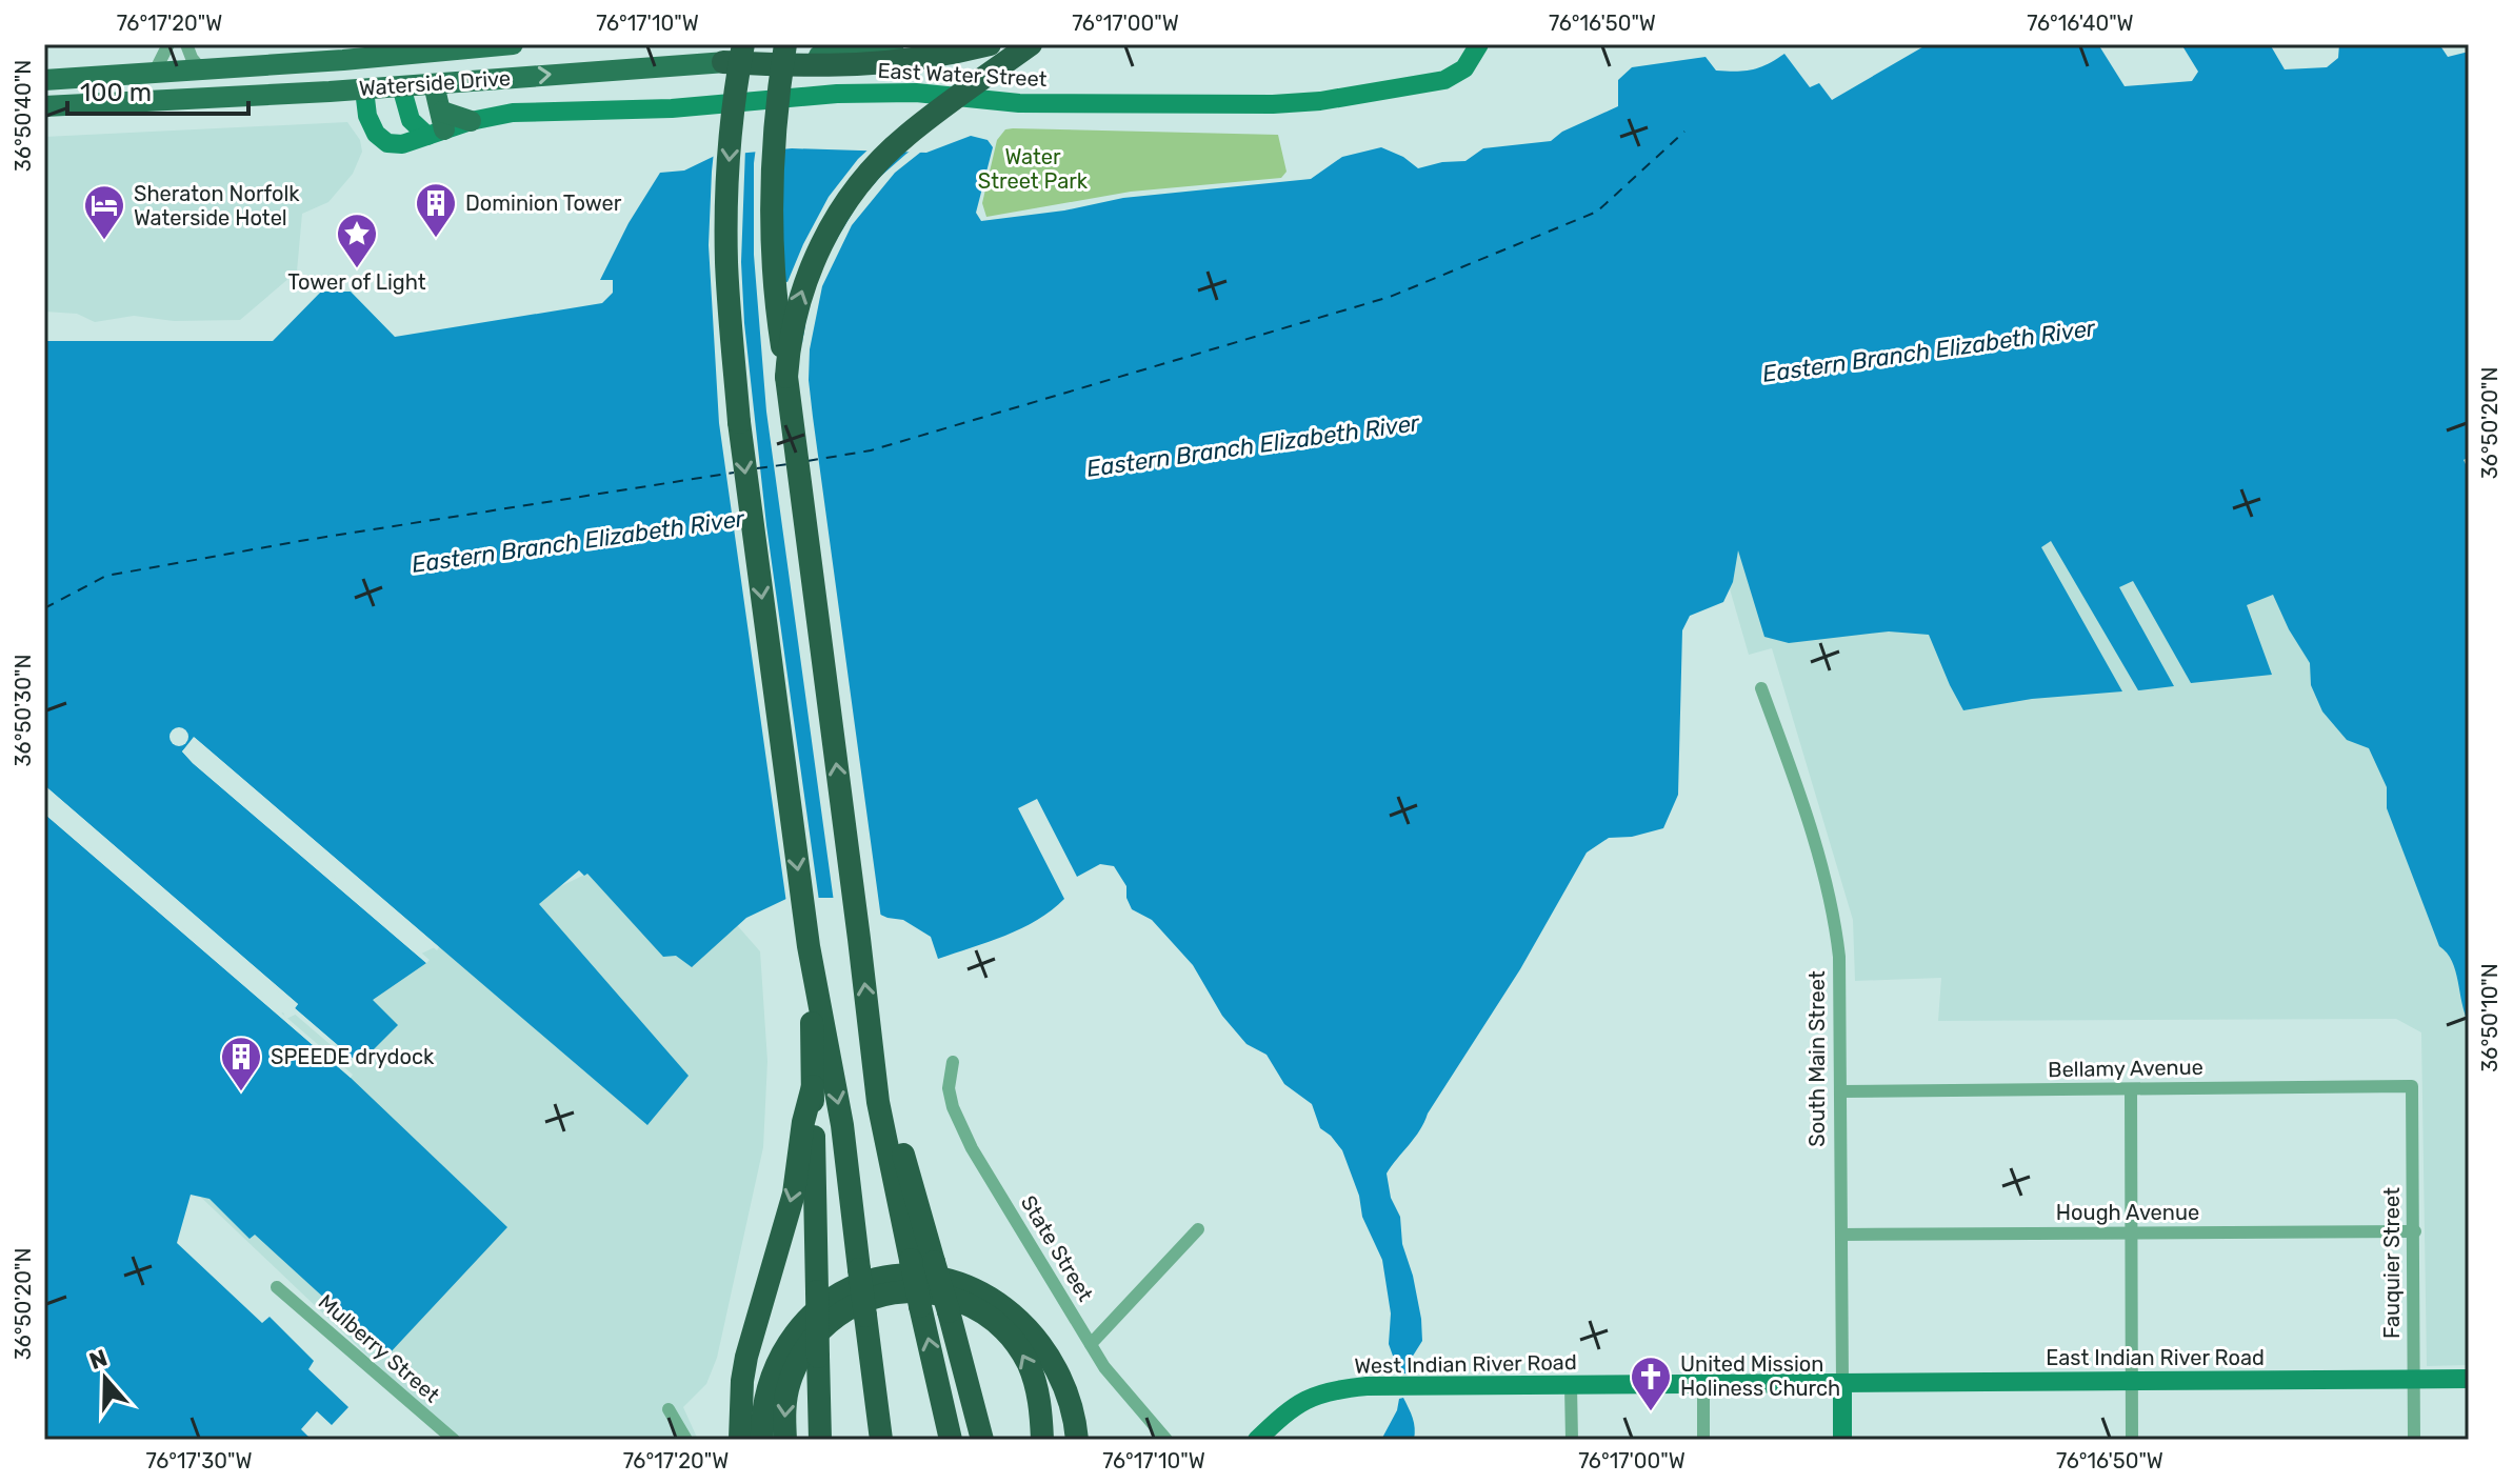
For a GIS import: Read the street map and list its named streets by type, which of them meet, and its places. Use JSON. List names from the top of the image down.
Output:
{
  "streets": {
    "main road": ["Waterside Drive"],
    "street": [
      "East Water Street",
      "South Main Street",
      "Bellamy Avenue",
      "Hough Avenue",
      "State Street",
      "Fauquier Street",
      "Mulberry Street",
      "East Indian River Road",
      "West Indian River Road"
    ]
  },
  "crossings": [
    ["South Main Street", "Bellamy Avenue"],
    ["South Main Street", "Hough Avenue"],
    ["South Main Street", "East Indian River Road"],
    ["South Main Street", "West Indian River Road"],
    ["Bellamy Avenue", "Fauquier Street"],
    ["Hough Avenue", "Fauquier Street"],
    ["Fauquier Street", "East Indian River Road"],
    ["East Indian River Road", "West Indian River Road"]
  ],
  "water": ["Eastern Branch Elizabeth River"],
  "parks": ["Water Street Park"],
  "places": {
    "building": ["Dominion Tower", "SPEEDE drydock"],
    "hotel": ["Sheraton Norfolk Waterside Hotel"],
    "place": ["Tower of Light"],
    "church": ["United Mission Holiness Church"]
  },
  "scale_bar": "100 m",
  "north": "top",
  "coordinates": [
    "76°17'20\"W",
    "76°17'10\"W",
    "76°17'00\"W",
    "76°16'50\"W",
    "76°16'40\"W",
    "36°50'40\"N",
    "36°50'20\"N",
    "36°50'30\"N",
    "36°50'10\"N",
    "76°17'30\"W"
  ]
}
